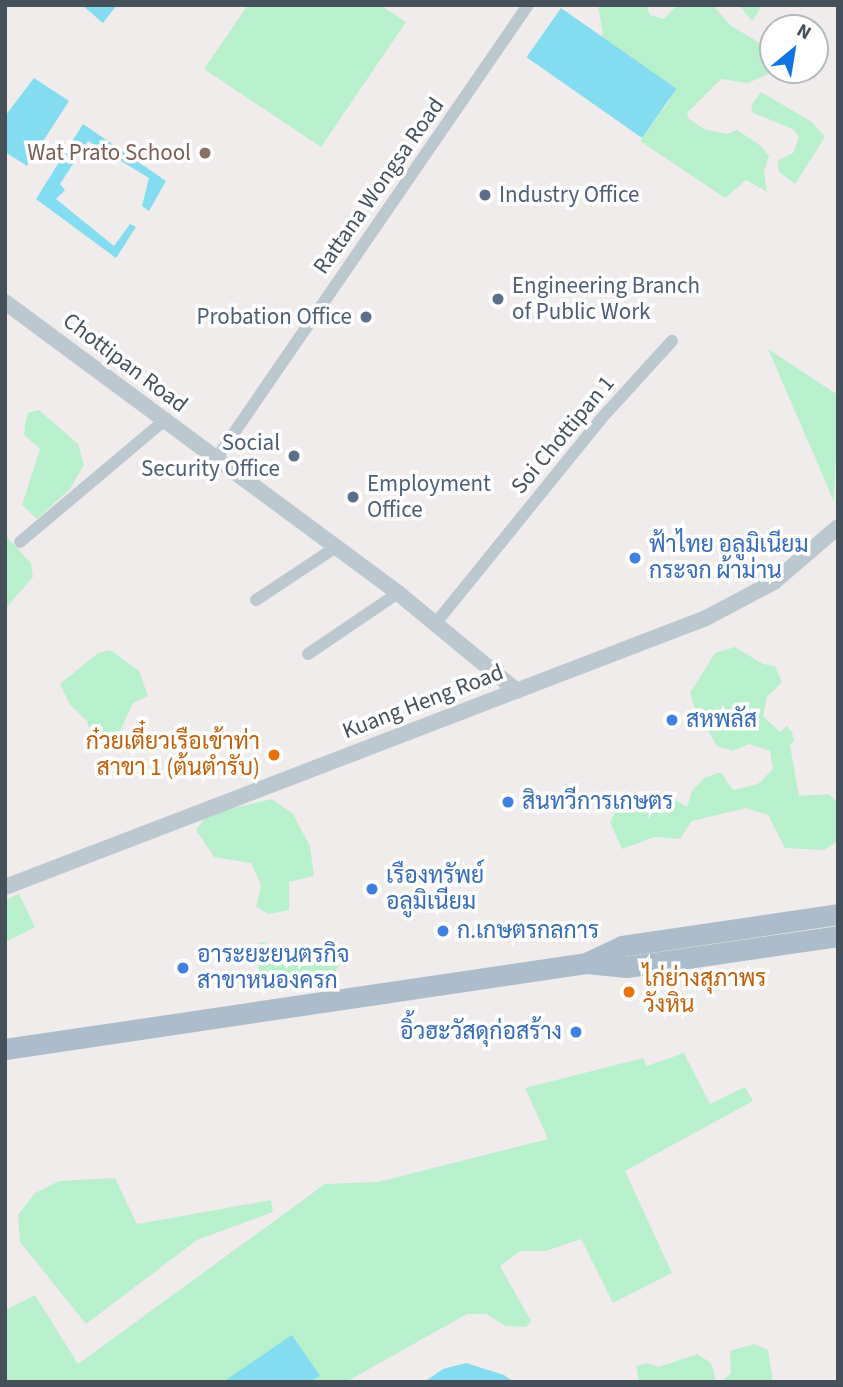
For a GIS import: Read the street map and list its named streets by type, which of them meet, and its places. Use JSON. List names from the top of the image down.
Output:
{
  "streets": {
    "street": [
      "Rattana Wongsa Road",
      "Chottipan Road",
      "Soi Chottipan 1",
      "Kuang Heng Road"
    ]
  },
  "crossings": [
    ["Rattana Wongsa Road", "Chottipan Road"],
    ["Chottipan Road", "Soi Chottipan 1"],
    ["Chottipan Road", "Kuang Heng Road"]
  ],
  "places": [
    "Wat Prato School",
    "Industry Office",
    "Engineering Branch of Public Work",
    "Probation Office",
    "Social Security Office",
    "Employment Office",
    "ฟ้าไทย อลูมิเนียม กระจก ผ้าม่าน",
    "สหพลัส",
    "ก๋วยเตี๋ยวเรือเข้าท่า สาขา 1 (ต้นตำรับ)",
    "สินทวีการเกษตร",
    "เรืองทรัพย์ อลูมิเนียม",
    "ก.เกษตรกลการ",
    "อาระยะยนตรกิจ สาขาหนองครก",
    "ไก่ย่างสุภาพร วังหิน",
    "อิ้วฮะวัสดุก่อสร้าง"
  ],
  "north": "top right"
}
